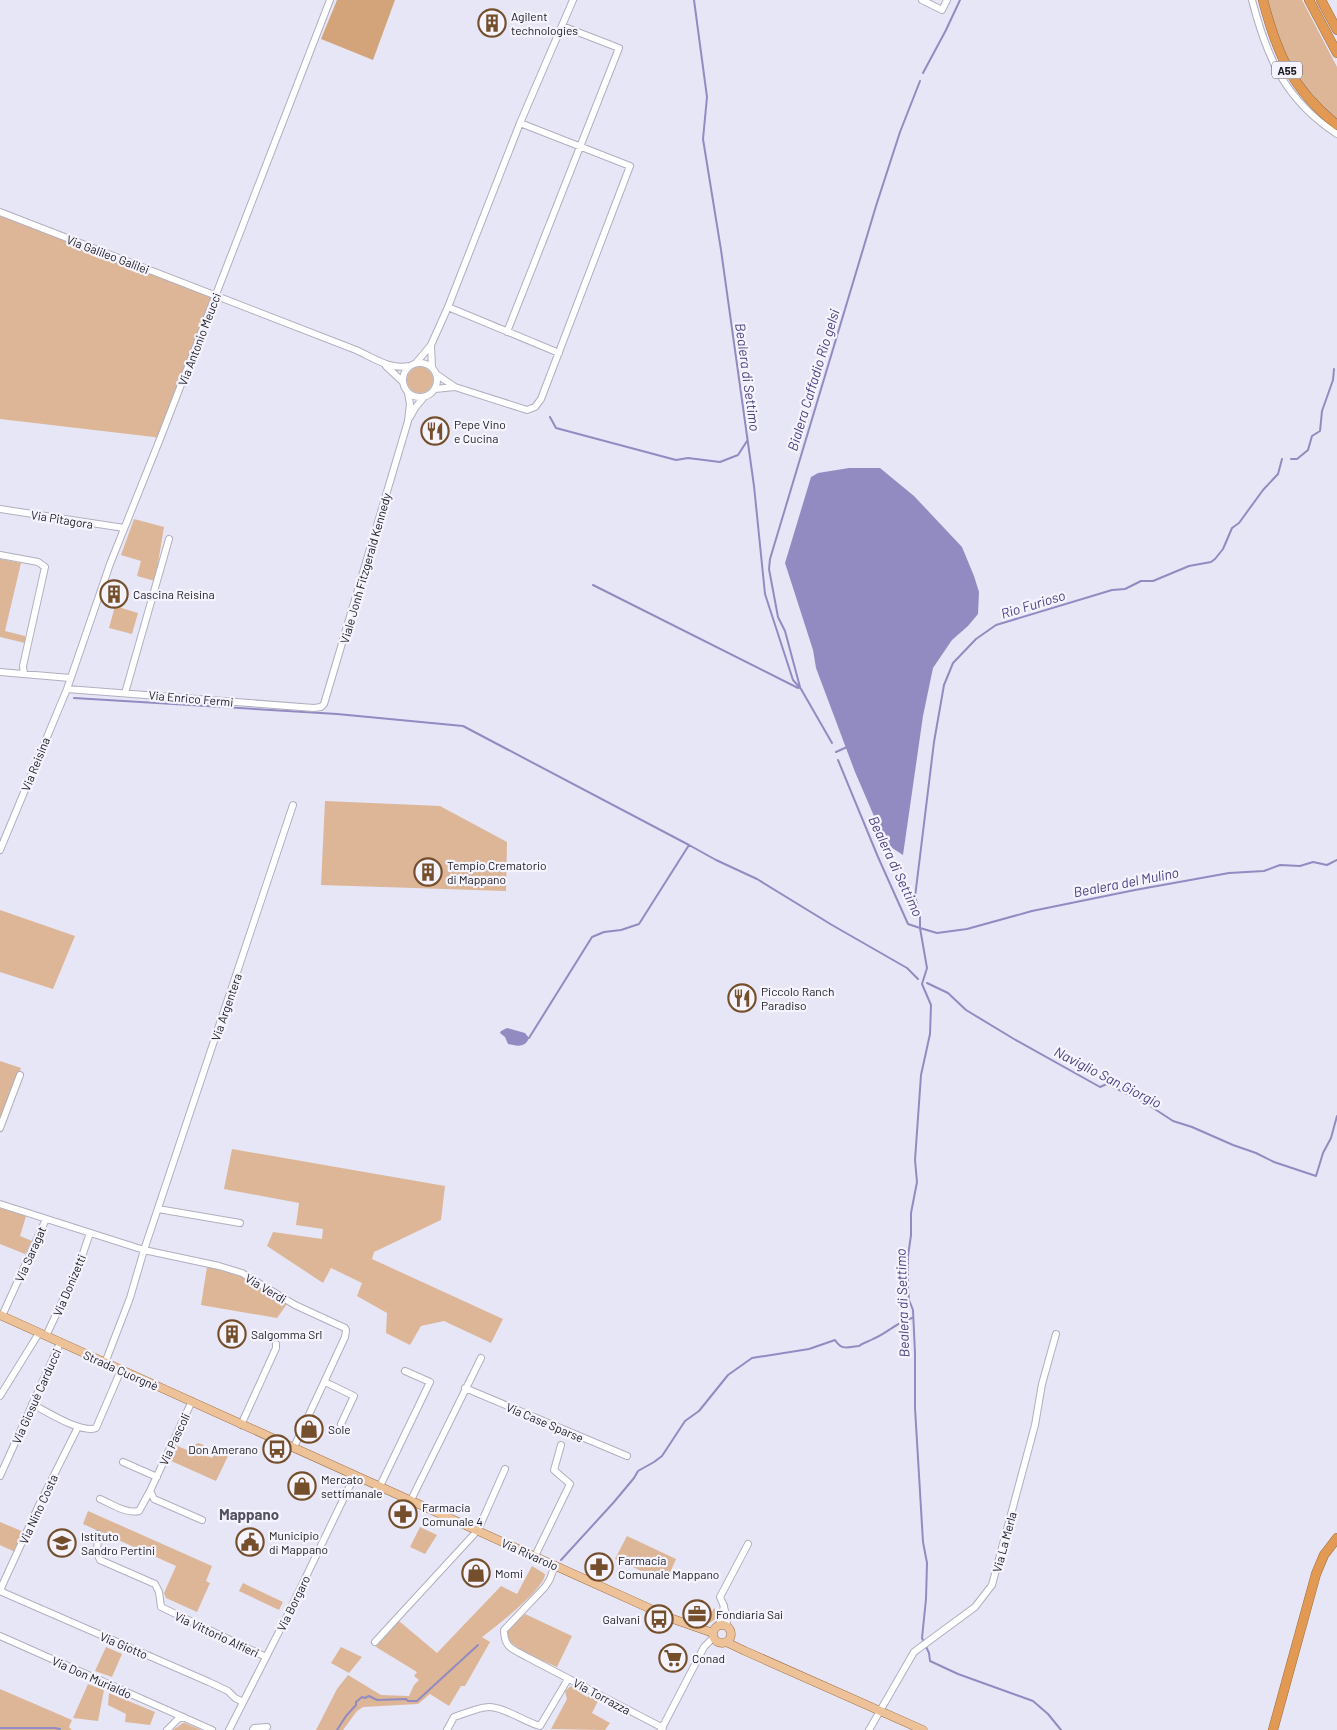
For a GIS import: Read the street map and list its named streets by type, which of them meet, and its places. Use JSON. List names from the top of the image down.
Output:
{
  "streets": {
    "highway": ["A55"],
    "main road": ["Strada Cuorgnè", "Via Rivarolo"],
    "street": [
      "Via Galileo Galilei",
      "Via Antonio Meucci",
      "Via Pitagora",
      "Viale Jonh Fitzgerald Kennedy",
      "Via Enrico Fermi",
      "Via Reisina",
      "Via Argentera",
      "Via Saragat",
      "Via Donizetti",
      "Via Verdi",
      "Via Giosuè Carducci",
      "Via Case Sparse",
      "Via Pascoli",
      "Via Nino Costa",
      "Via La Merla",
      "Via Borgaro",
      "Via Vittorio Alfieri",
      "Via Giotto",
      "Via Don Murialdo",
      "Via Torrazza"
    ]
  },
  "crossings": [
    ["Via Galileo Galilei", "Via Antonio Meucci"],
    ["Via Antonio Meucci", "Via Pitagora"],
    ["Via Antonio Meucci", "Via Reisina"],
    ["Viale Jonh Fitzgerald Kennedy", "Via Enrico Fermi"],
    ["Via Enrico Fermi", "Via Reisina"],
    ["Via Argentera", "Via Verdi"],
    ["Via Argentera", "Strada Cuorgnè"],
    ["Via Saragat", "Via Verdi"],
    ["Via Saragat", "Strada Cuorgnè"],
    ["Via Donizetti", "Via Verdi"],
    ["Via Donizetti", "Strada Cuorgnè"],
    ["Via Verdi", "Strada Cuorgnè"],
    ["Strada Cuorgnè", "Via Giosuè Carducci"],
    ["Strada Cuorgnè", "Via Pascoli"],
    ["Strada Cuorgnè", "Via Rivarolo"],
    ["Strada Cuorgnè", "Via Borgaro"],
    ["Via Nino Costa", "Via Giotto"],
    ["Via Rivarolo", "Via Torrazza"],
    ["Via Borgaro", "Via Vittorio Alfieri"],
    ["Via Borgaro", "Via Giotto"]
  ],
  "districts": ["Mappano"],
  "water": [
    "Bealera di Settimo",
    "Bialera Caffadio Rio gelsi",
    "Rio Furioso",
    "Bealera del Mulino",
    "Naviglio San Giorgio"
  ],
  "places": {
    "building": [
      "Agilent technologies",
      "Cascina Reisina",
      "Tempio Crematorio di Mappano",
      "Salgomma Srl"
    ],
    "restaurant": ["Pepe Vino e Cucina", "Piccolo Ranch Paradiso"],
    "shop": ["Sole", "Mercato settimanale", "Momi"],
    "bus stop": ["Don Amerano", "Galvani"],
    "pharmacy": ["Farmacia Comunale 4", "Farmacia Comunale Mappano"],
    "public building": ["Municipio di Mappano"],
    "school or university": ["Istituto Sandro Pertini"],
    "office": ["Fondiaria Sai"],
    "supermarket": ["Conad"]
  }
}
